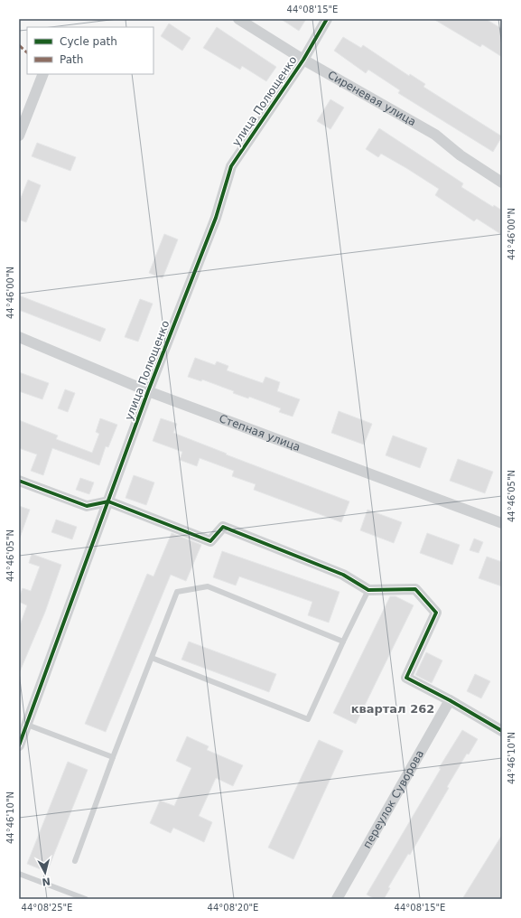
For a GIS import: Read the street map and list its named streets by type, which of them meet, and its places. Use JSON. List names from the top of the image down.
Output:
{
  "streets": {
    "street": [
      "Сиреневая улица",
      "улица Полющенко",
      "Степная улица",
      "переулок Суворова"
    ]
  },
  "crossings": [
    ["Сиреневая улица", "улица Полющенко"],
    ["улица Полющенко", "Степная улица"]
  ],
  "districts": ["квартал 262"],
  "legend": ["Cycle path", "Path"],
  "north": "bottom",
  "coordinates": [
    "44°08'15\"E",
    "44°46'00\"N",
    "44°46'05\"N",
    "44°46'10\"N",
    "44°08'25\"E",
    "44°08'20\"E"
  ]
}
